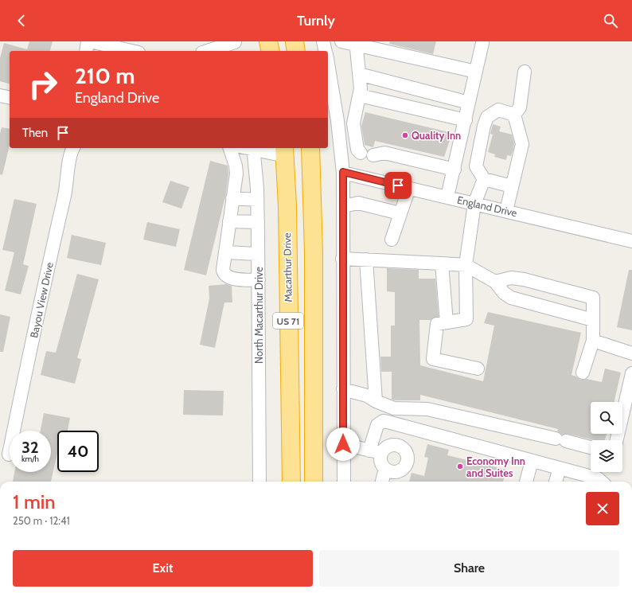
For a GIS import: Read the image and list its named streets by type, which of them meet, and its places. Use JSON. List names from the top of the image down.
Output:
{
  "streets": {
    "highway": ["Macarthur Drive", "US 71"],
    "street": ["England Drive", "Bayou View Drive", "North Macarthur Drive"]
  },
  "places": ["Quality Inn", "Economy Inn and Suites"],
  "page": {
    "header": "Turnly",
    "turn": ["210 m", "England Drive"],
    "then": "Then",
    "speed": "32 km/h",
    "limit": "40",
    "heading": ["1 min", "250 m · 12:41"],
    "buttons": ["Exit", "Share"]
  }
}
